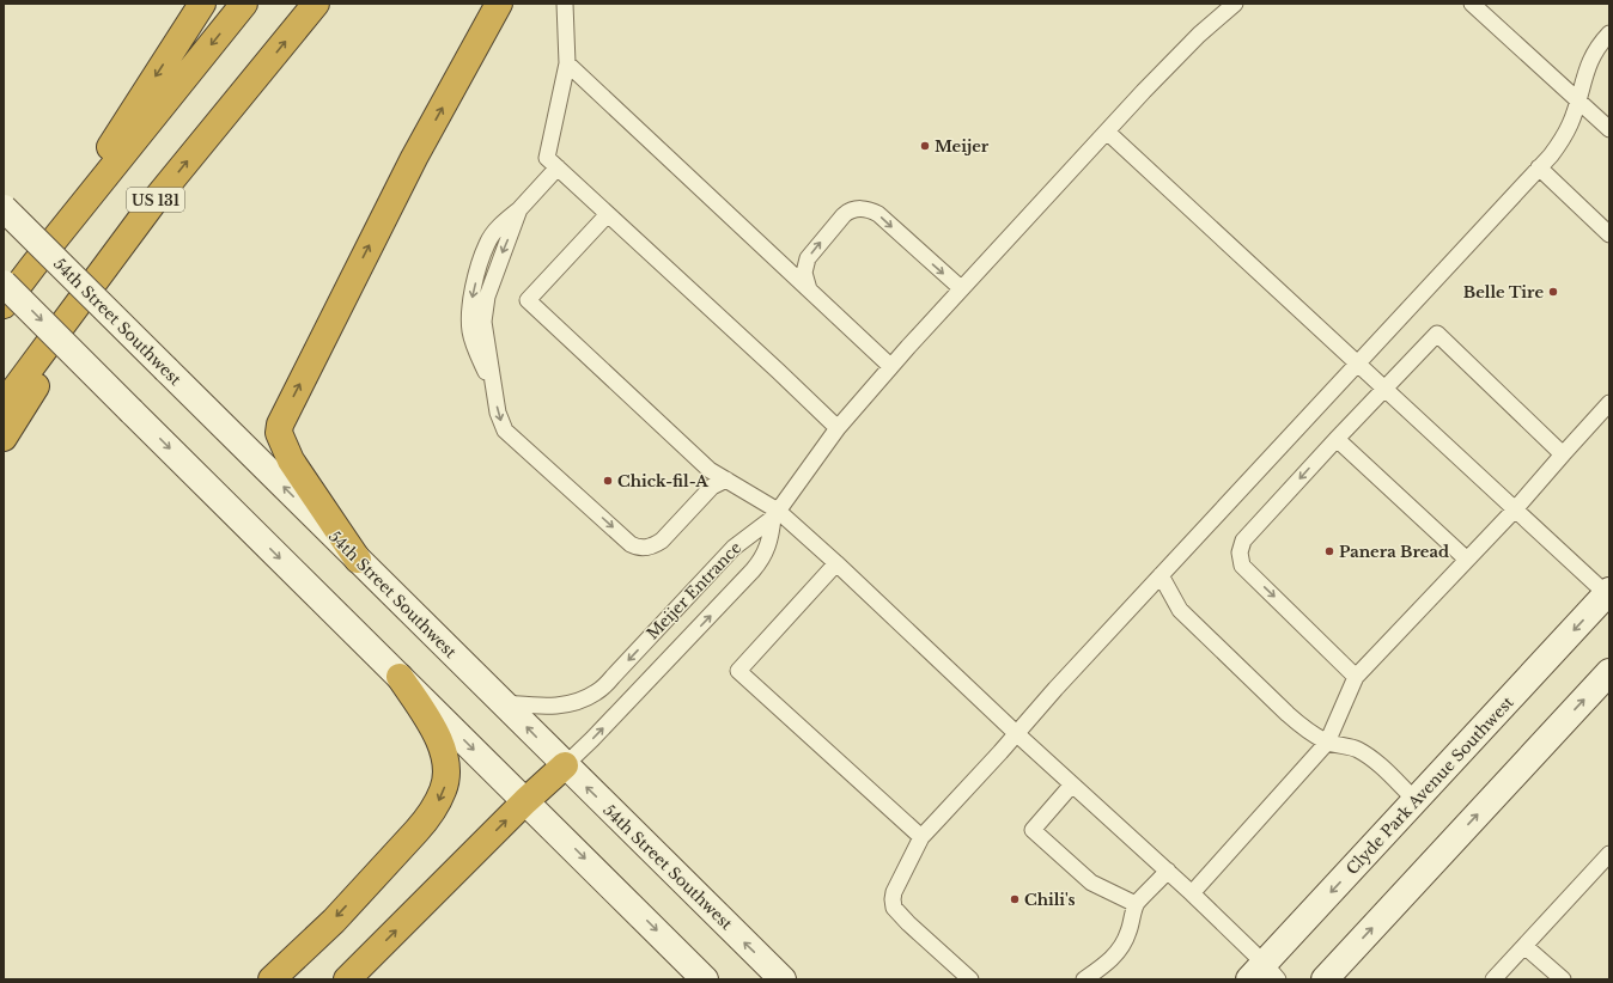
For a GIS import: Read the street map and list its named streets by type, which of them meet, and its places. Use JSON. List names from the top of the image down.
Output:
{
  "streets": {
    "highway": ["US 131"],
    "main road": ["54th Street Southwest", "Clyde Park Avenue Southwest"],
    "lane": ["Meijer Entrance"]
  },
  "crossings": [
    ["54th Street Southwest", "Meijer Entrance"]
  ],
  "places": [
    "Meijer",
    "Belle Tire",
    "Chick-fil-A",
    "Panera Bread",
    "Chili's"
  ]
}
